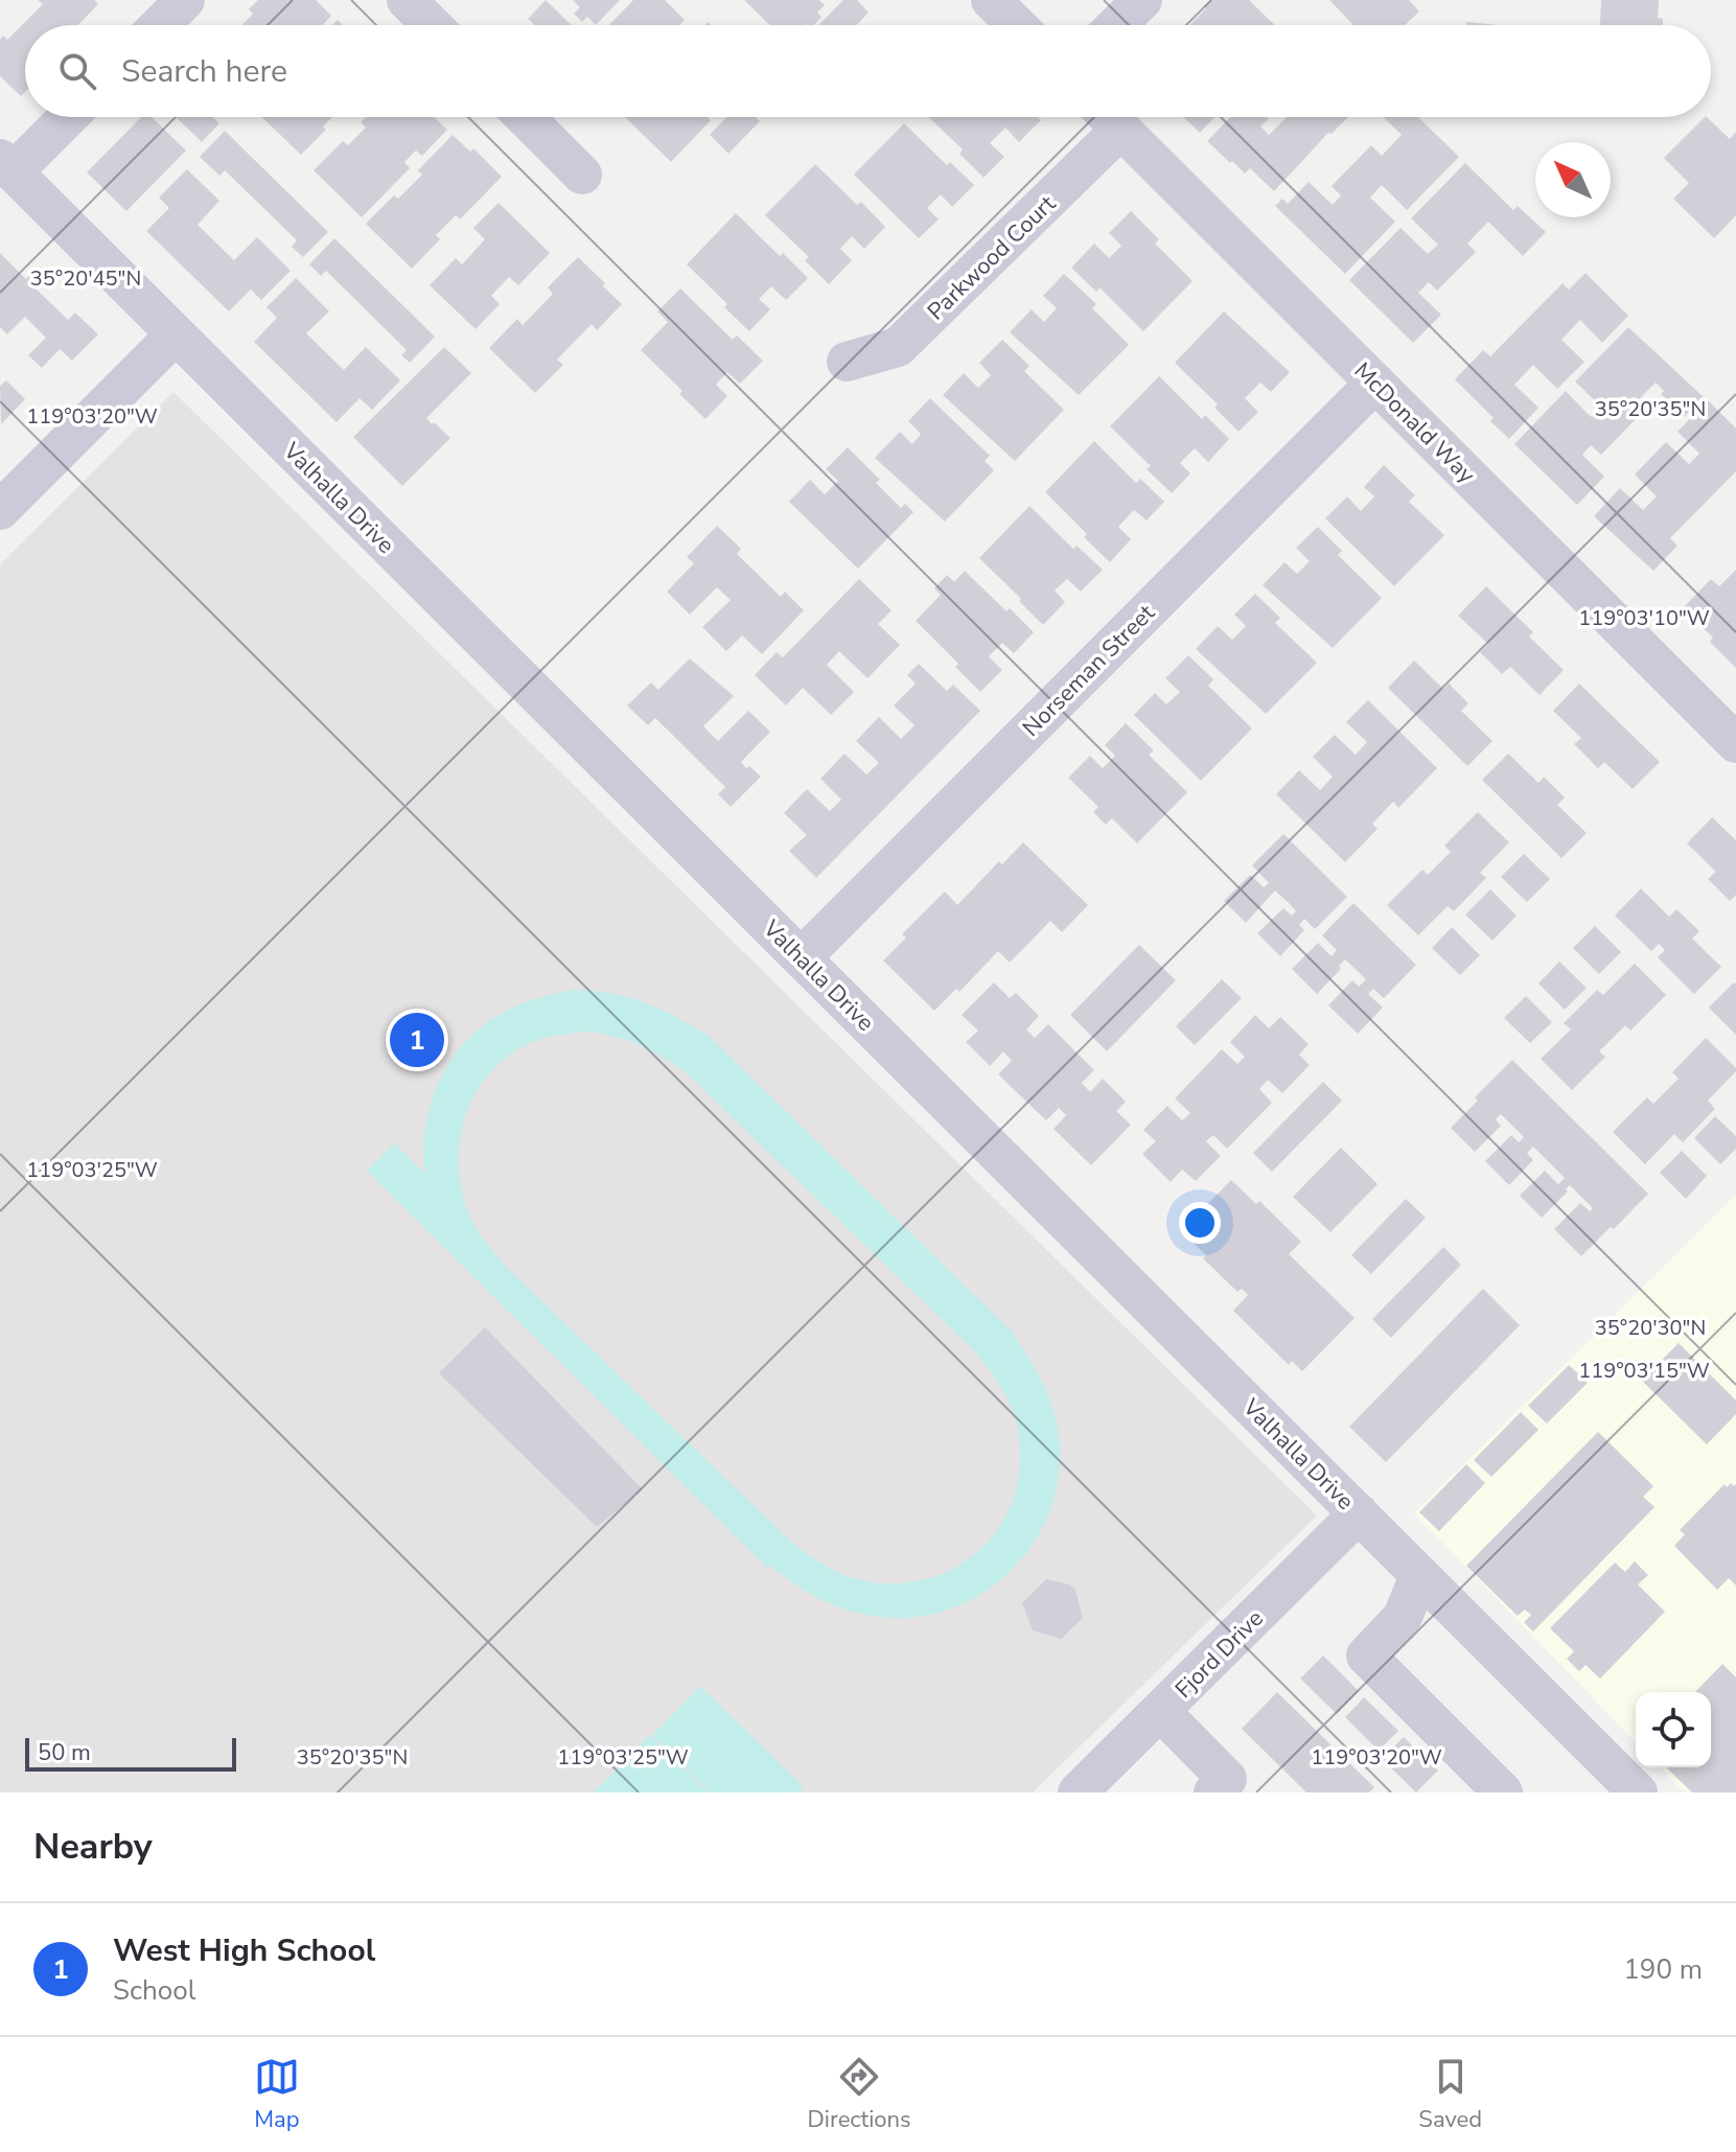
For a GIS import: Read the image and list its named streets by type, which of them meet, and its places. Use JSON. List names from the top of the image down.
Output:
{
  "streets": {
    "street": [
      "Parkwood Court",
      "McDonald Way",
      "Valhalla Drive",
      "Norseman Street",
      "Fjord Drive"
    ]
  },
  "crossings": [
    ["McDonald Way", "Norseman Street"],
    ["Valhalla Drive", "Norseman Street"],
    ["Valhalla Drive", "Fjord Drive"]
  ],
  "scale_bar": "50 m",
  "north": "top left",
  "page": {
    "search": "Search here",
    "pins": "1",
    "scale": "50 m",
    "heading": "Nearby",
    "list": [
      {
        "mark": "1",
        "name": "West High School",
        "note": "School",
        "value": "190 m"
      }
    ],
    "nav": ["Map", "Directions", "Saved"]
  },
  "coordinates": [
    "35°20'45\"N",
    "35°20'35\"N",
    "119°03'20\"W",
    "119°03'10\"W",
    "119°03'25\"W",
    "35°20'30\"N",
    "119°03'15\"W"
  ]
}
